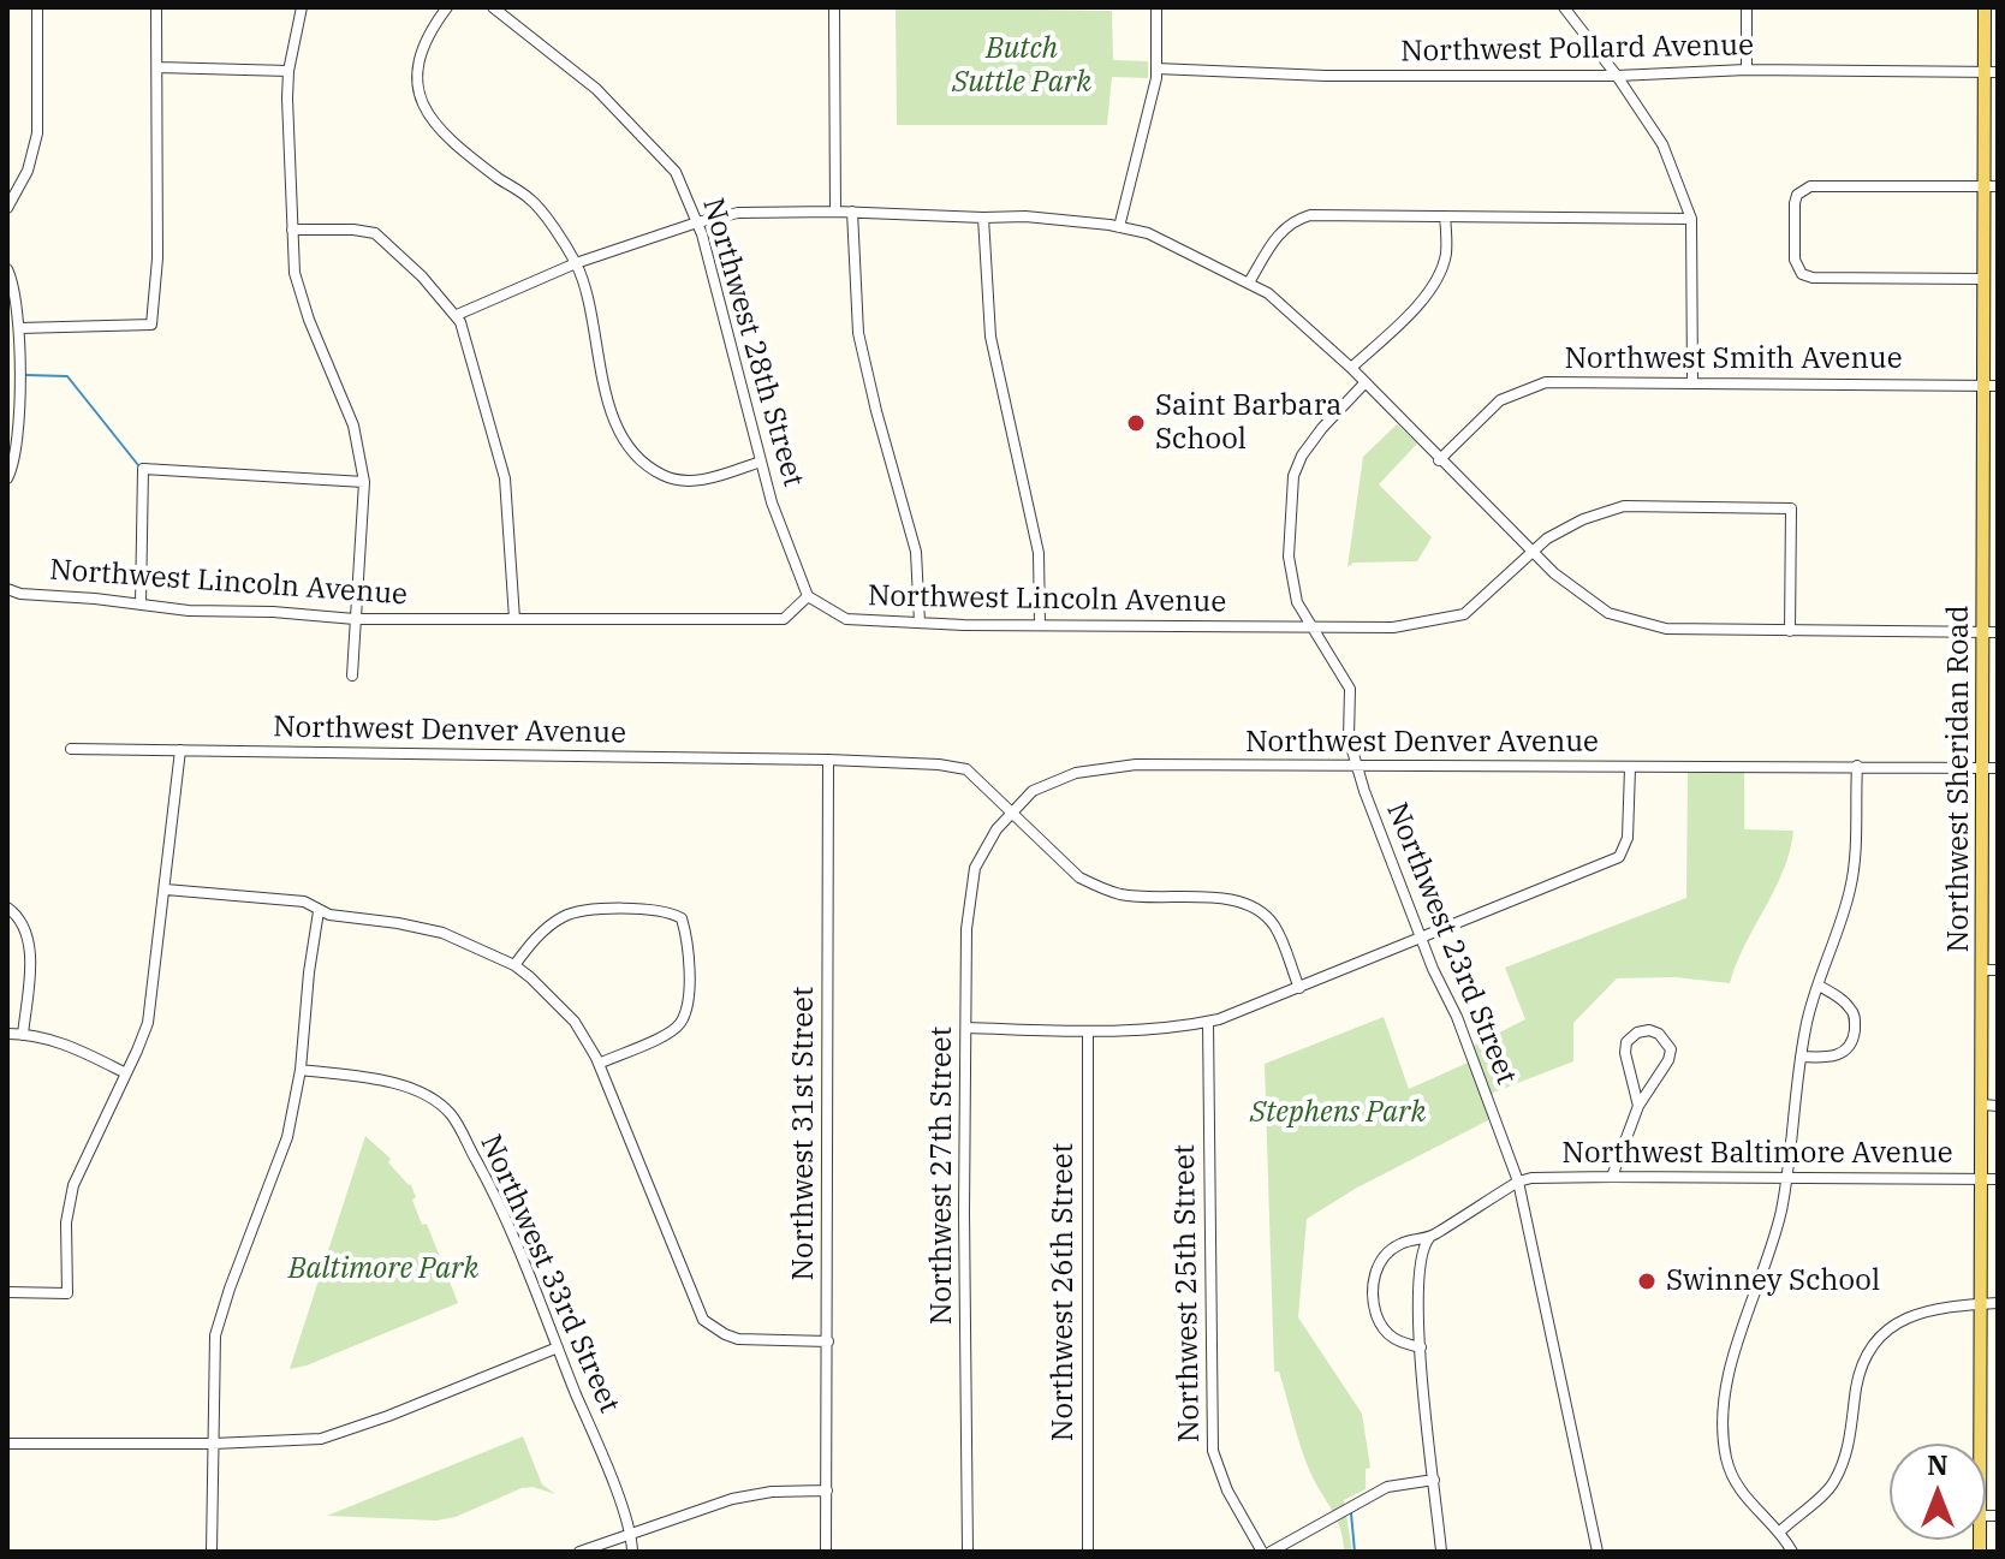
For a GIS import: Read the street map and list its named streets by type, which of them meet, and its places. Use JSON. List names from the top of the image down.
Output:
{
  "streets": {
    "main road": ["Northwest Sheridan Road"],
    "street": [
      "Northwest Pollard Avenue",
      "Northwest 28th Street",
      "Northwest Smith Avenue",
      "Northwest Lincoln Avenue",
      "Northwest Denver Avenue",
      "Northwest 23rd Street",
      "Northwest 31st Street",
      "Northwest Baltimore Avenue",
      "Northwest 27th Street",
      "Northwest 33rd Street",
      "Northwest 26th Street",
      "Northwest 25th Street"
    ]
  },
  "crossings": [
    ["Northwest Pollard Avenue", "Northwest Sheridan Road"],
    ["Northwest 28th Street", "Northwest Lincoln Avenue"],
    ["Northwest Smith Avenue", "Northwest Sheridan Road"],
    ["Northwest Lincoln Avenue", "Northwest 23rd Street"],
    ["Northwest Denver Avenue", "Northwest Sheridan Road"],
    ["Northwest Denver Avenue", "Northwest 23rd Street"],
    ["Northwest Denver Avenue", "Northwest 31st Street"],
    ["Northwest Denver Avenue", "Northwest 27th Street"],
    ["Northwest Sheridan Road", "Northwest Baltimore Avenue"],
    ["Northwest 23rd Street", "Northwest Baltimore Avenue"]
  ],
  "parks": ["Butch Suttle Park", "Stephens Park", "Baltimore Park"],
  "places": ["Saint Barbara School", "Swinney School"],
  "north": "top"
}
